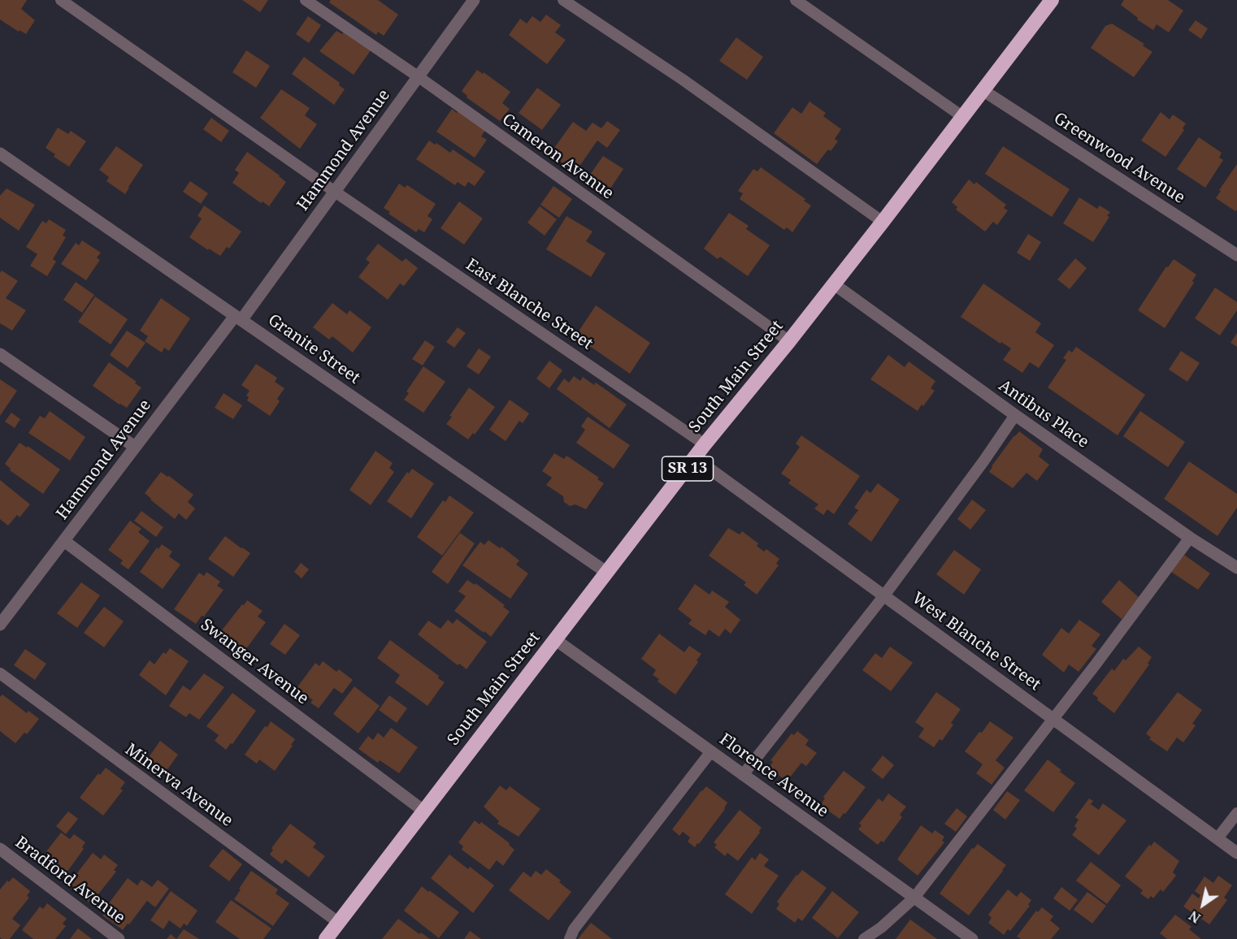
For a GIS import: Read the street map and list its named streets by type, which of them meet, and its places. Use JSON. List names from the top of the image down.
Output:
{
  "streets": {
    "highway": ["South Main Street", "SR 13"],
    "street": [
      "Hammond Avenue",
      "Greenwood Avenue",
      "Granite Street",
      "Antibus Place",
      "West Blanche Street",
      "Swanger Avenue",
      "Florence Avenue",
      "Bradford Avenue"
    ],
    "lane": ["Cameron Avenue", "East Blanche Street", "Minerva Avenue"]
  },
  "crossings": [
    ["Hammond Avenue", "Cameron Avenue"],
    ["Hammond Avenue", "East Blanche Street"],
    ["Hammond Avenue", "Granite Street"],
    ["Hammond Avenue", "Swanger Avenue"],
    ["Cameron Avenue", "South Main Street"],
    ["Greenwood Avenue", "South Main Street"],
    ["East Blanche Street", "South Main Street"],
    ["Granite Street", "South Main Street"],
    ["South Main Street", "Antibus Place"],
    ["South Main Street", "West Blanche Street"],
    ["South Main Street", "Swanger Avenue"],
    ["South Main Street", "Florence Avenue"],
    ["South Main Street", "Minerva Avenue"]
  ],
  "north": "bottom left"
}
